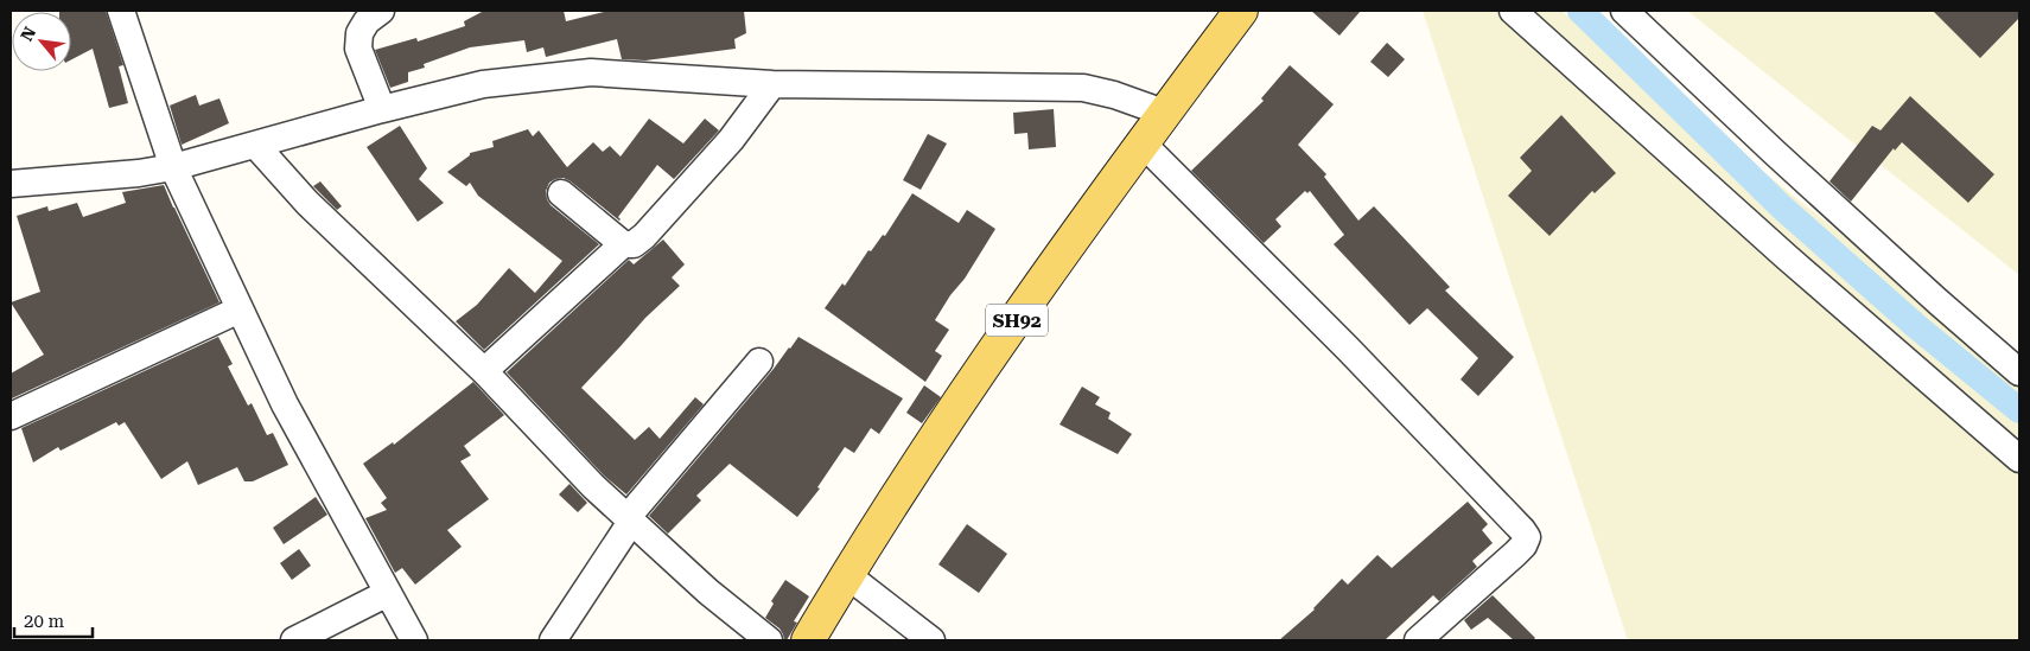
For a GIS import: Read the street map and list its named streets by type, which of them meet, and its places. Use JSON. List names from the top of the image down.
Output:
{
  "streets": {
    "main road": ["SH92"]
  },
  "scale_bar": "20 m",
  "north": "top left"
}
